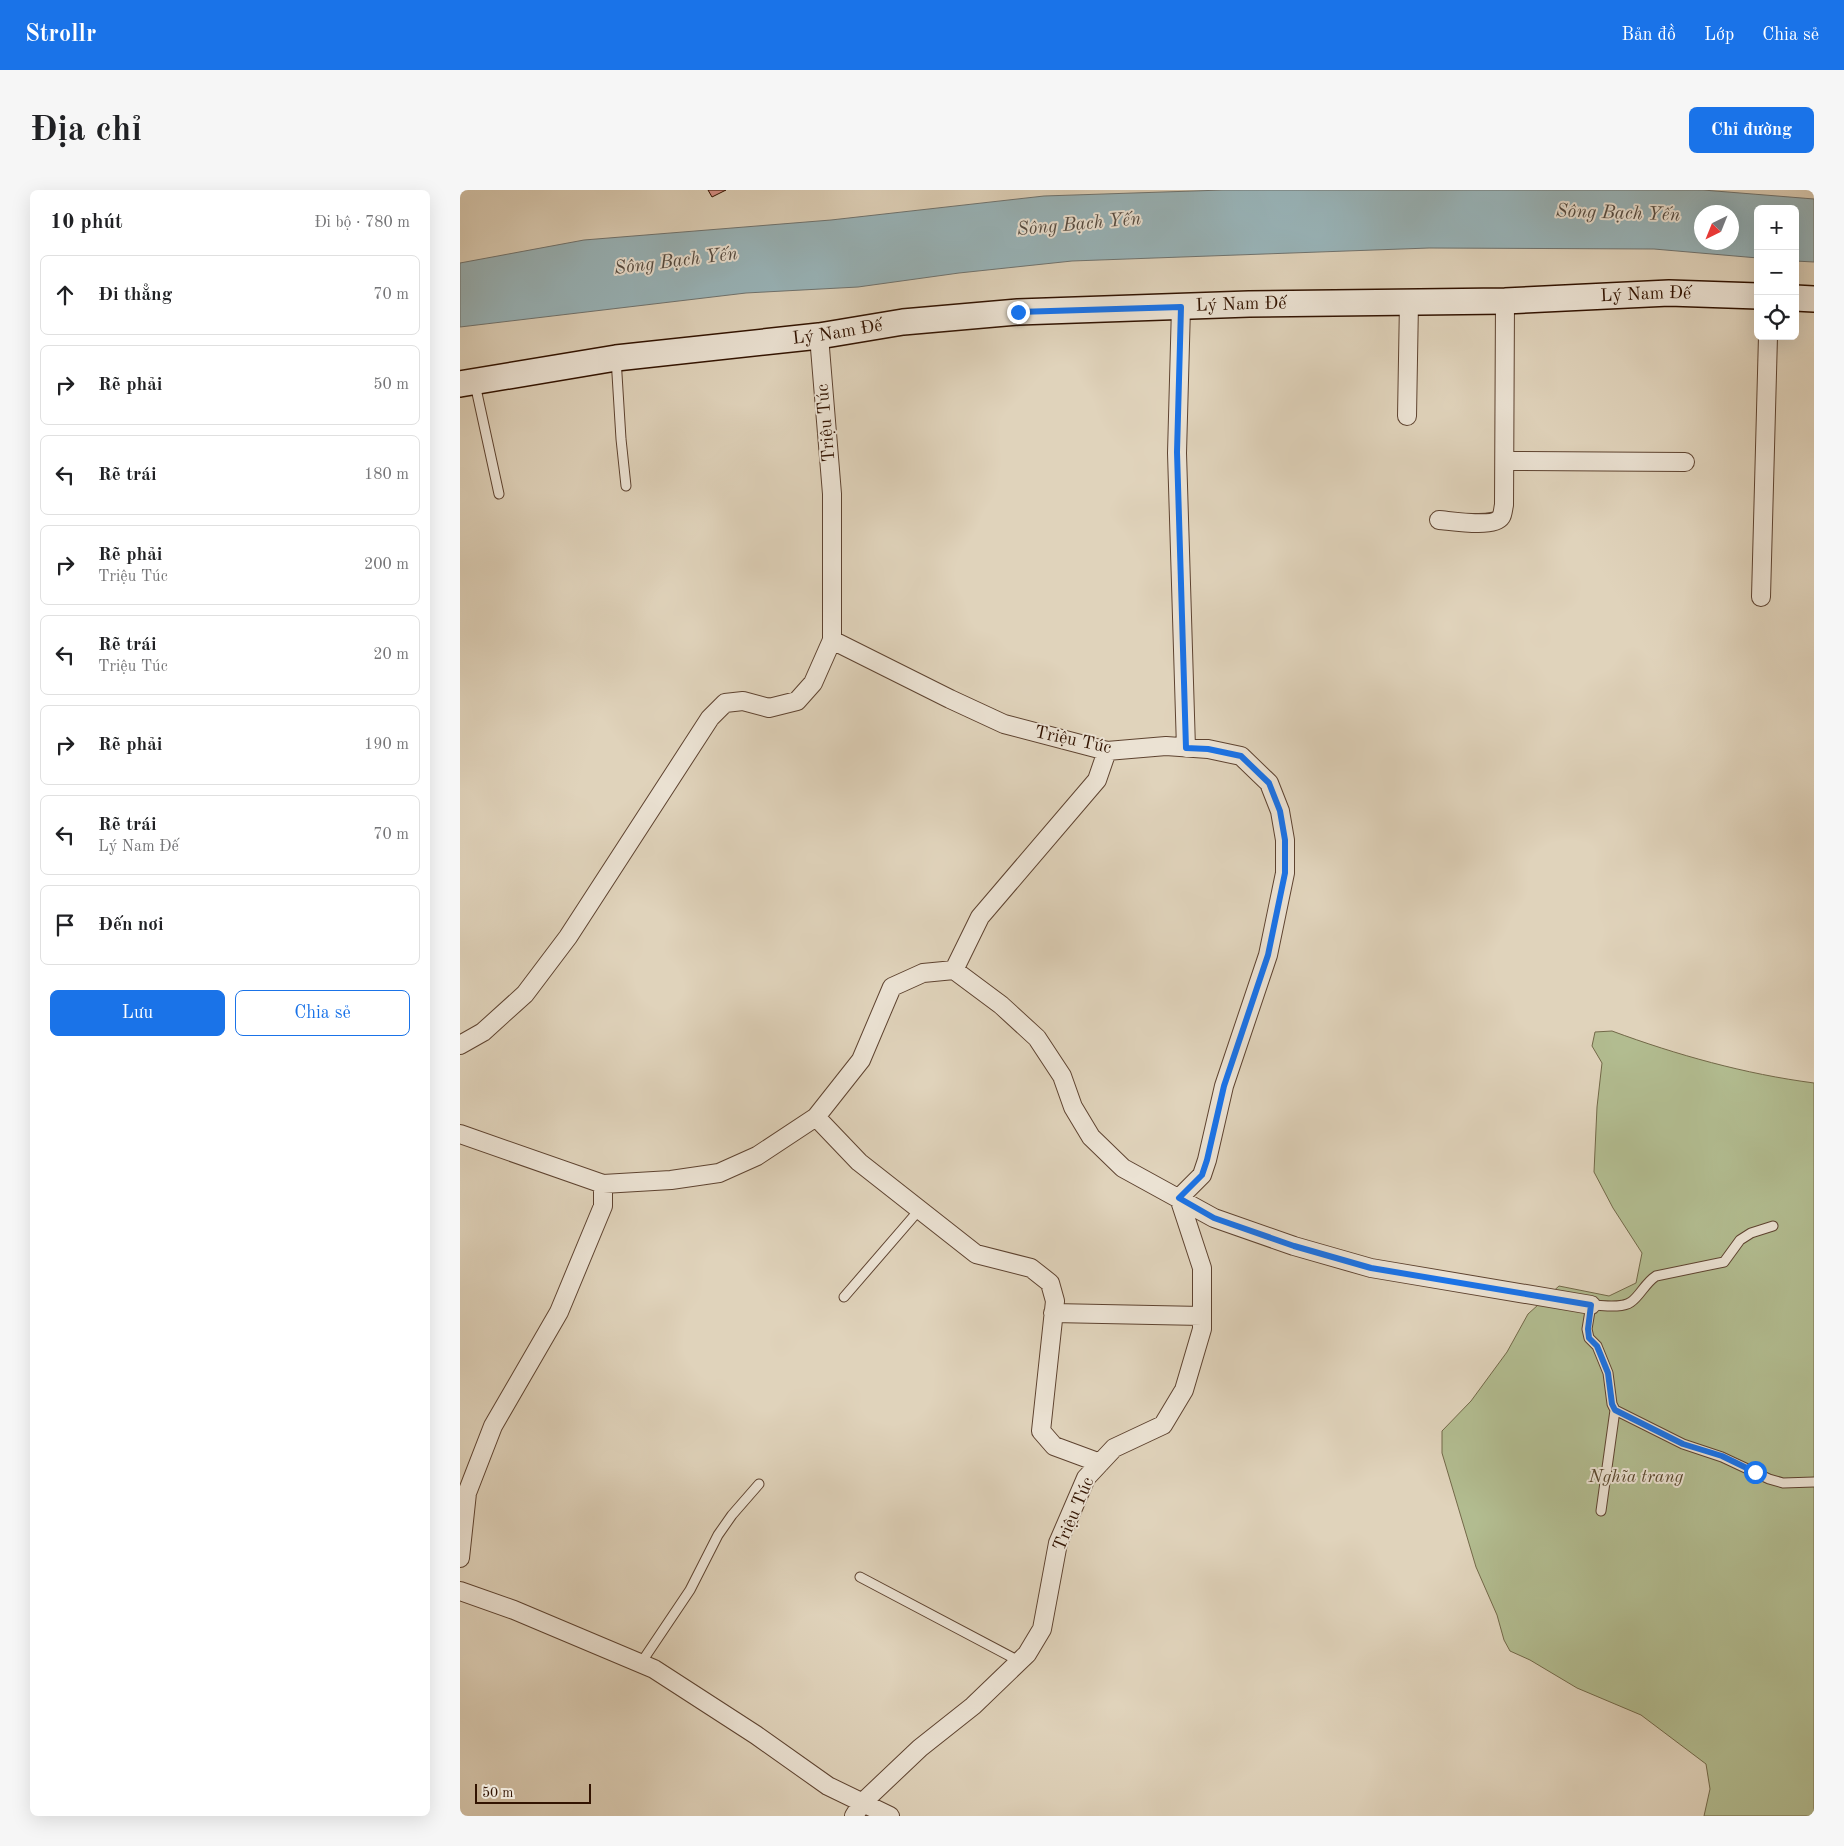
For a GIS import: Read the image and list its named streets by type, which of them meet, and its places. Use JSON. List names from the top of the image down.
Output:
{
  "streets": {
    "street": ["Lý Nam Đế", "Triệu Túc"]
  },
  "crossings": [
    ["Lý Nam Đế", "Triệu Túc"]
  ],
  "water": ["Sông Bạch Yến"],
  "parks": ["Nghĩa trang"],
  "scale_bar": "50 m",
  "north": "bottom left",
  "page": {
    "header": "Strollr",
    "nav": ["Bản đồ", "Lớp", "Chia sẻ"],
    "buttons": [
      "Chỉ đường",
      ["Lưu", "Chia sẻ"]
    ],
    "title": "Địa chỉ",
    "heading": ["10 phút", "Đi bộ · 780 m"],
    "map_buttons": ["+", "−"],
    "list": [
      ["Đi thẳng", "70 m"],
      ["Rẽ phải", "50 m"],
      ["Rẽ trái", "180 m"],
      ["Rẽ phải", "Triệu Túc", "200 m"],
      ["Rẽ trái", "Triệu Túc", "20 m"],
      ["Rẽ phải", "190 m"],
      ["Rẽ trái", "Lý Nam Đế", "70 m"],
      "Đến nơi"
    ],
    "scale": "50 m"
  }
}
